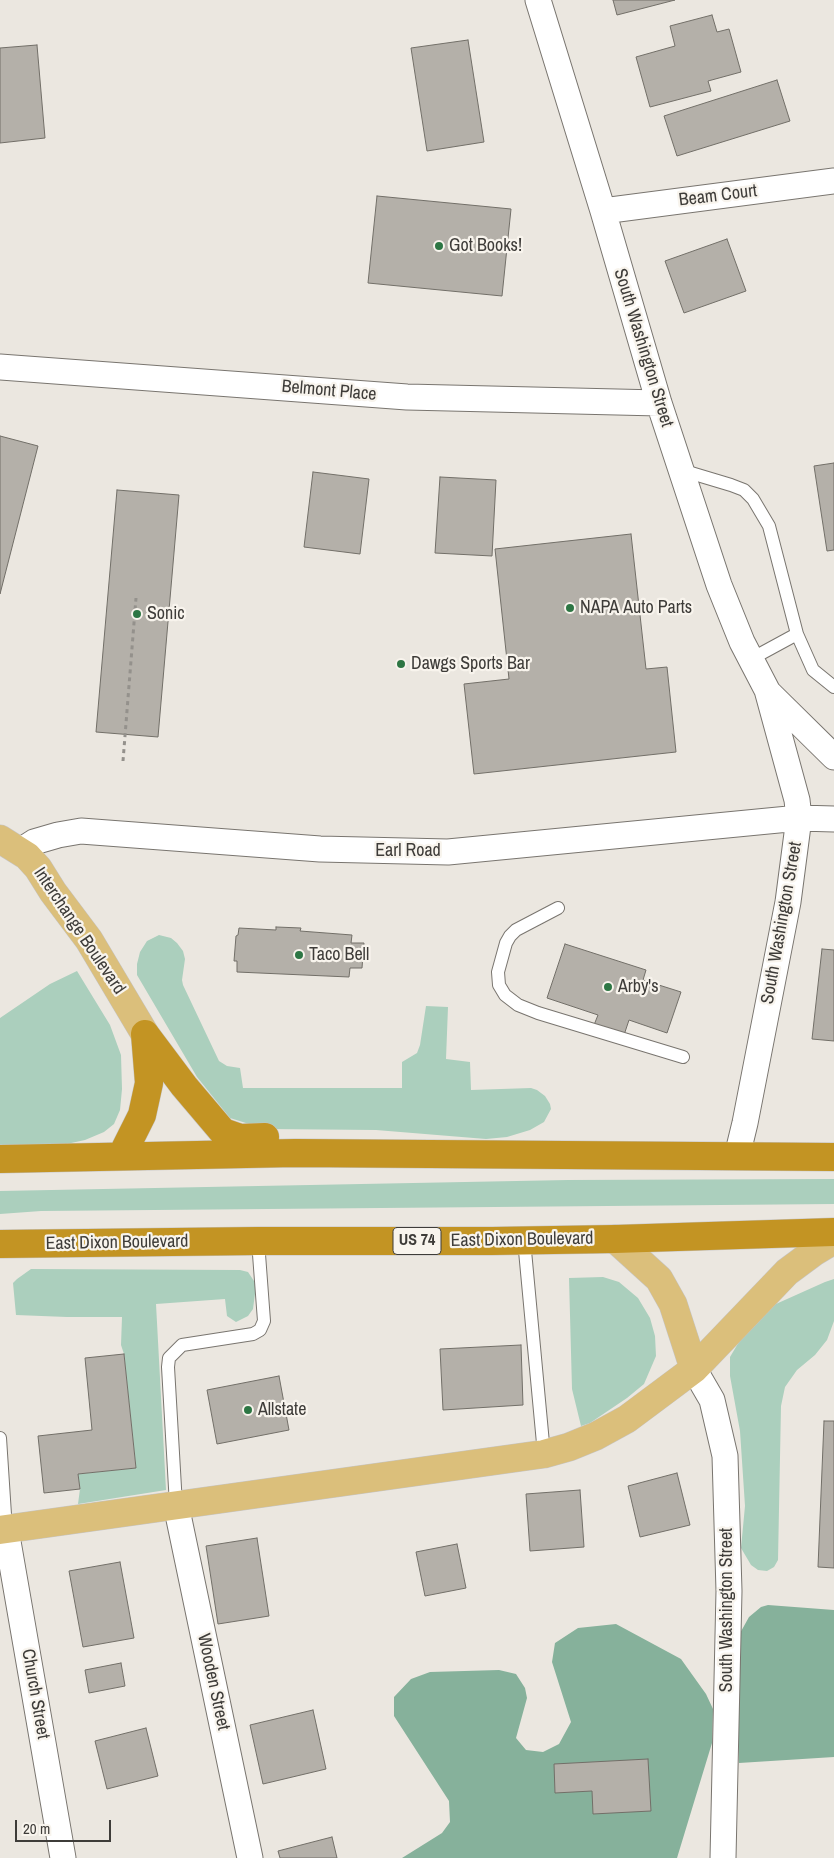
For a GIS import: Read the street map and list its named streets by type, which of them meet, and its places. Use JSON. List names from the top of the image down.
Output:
{
  "streets": {
    "highway": ["East Dixon Boulevard", "US 74"],
    "main road": ["Interchange Boulevard"],
    "street": [
      "Beam Court",
      "South Washington Street",
      "Belmont Place",
      "Earl Road",
      "Wooden Street",
      "Church Street"
    ]
  },
  "crossings": [
    ["Beam Court", "South Washington Street"],
    ["South Washington Street", "Belmont Place"],
    ["South Washington Street", "Earl Road"],
    ["Earl Road", "Interchange Boulevard"]
  ],
  "places": [
    "Got Books!",
    "NAPA Auto Parts",
    "Sonic",
    "Dawgs Sports Bar",
    "Taco Bell",
    "Arby's",
    "Allstate"
  ],
  "scale_bar": "20 m"
}
